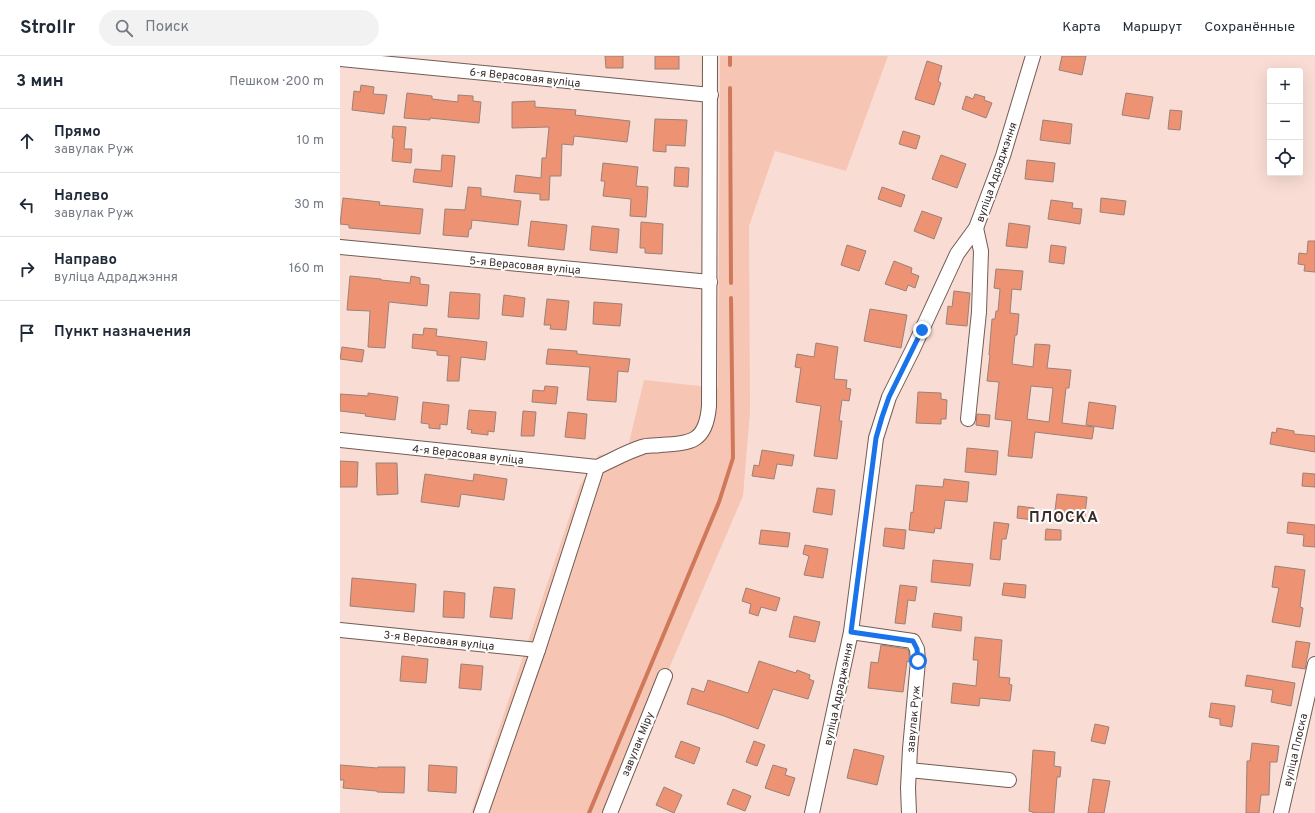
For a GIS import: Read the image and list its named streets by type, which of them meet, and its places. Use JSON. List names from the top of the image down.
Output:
{
  "streets": {
    "street": [
      "6-я Верасовая вуліца",
      "вуліца Адраджэння",
      "5-я Верасовая вуліца",
      "4-я Верасовая вуліца",
      "3-я Верасовая вуліца",
      "завулак Руж",
      "завулак Міру",
      "вуліца Плоска"
    ]
  },
  "crossings": [
    ["вуліца Адраджэння", "завулак Руж"]
  ],
  "districts": ["ПЛОСКА"],
  "page": {
    "header": "Strollr",
    "search": "Поиск",
    "nav": ["Карта", "Маршрут", "Сохранённые"],
    "heading": ["3 мин", "Пешком · 200 m"],
    "map_buttons": ["+", "−"],
    "list": [
      ["Прямо", "завулак Руж", "10 m"],
      ["Налево", "завулак Руж", "30 m"],
      ["Направо", "вуліца Адраджэння", "160 m"],
      "Пункт назначения"
    ]
  }
}
